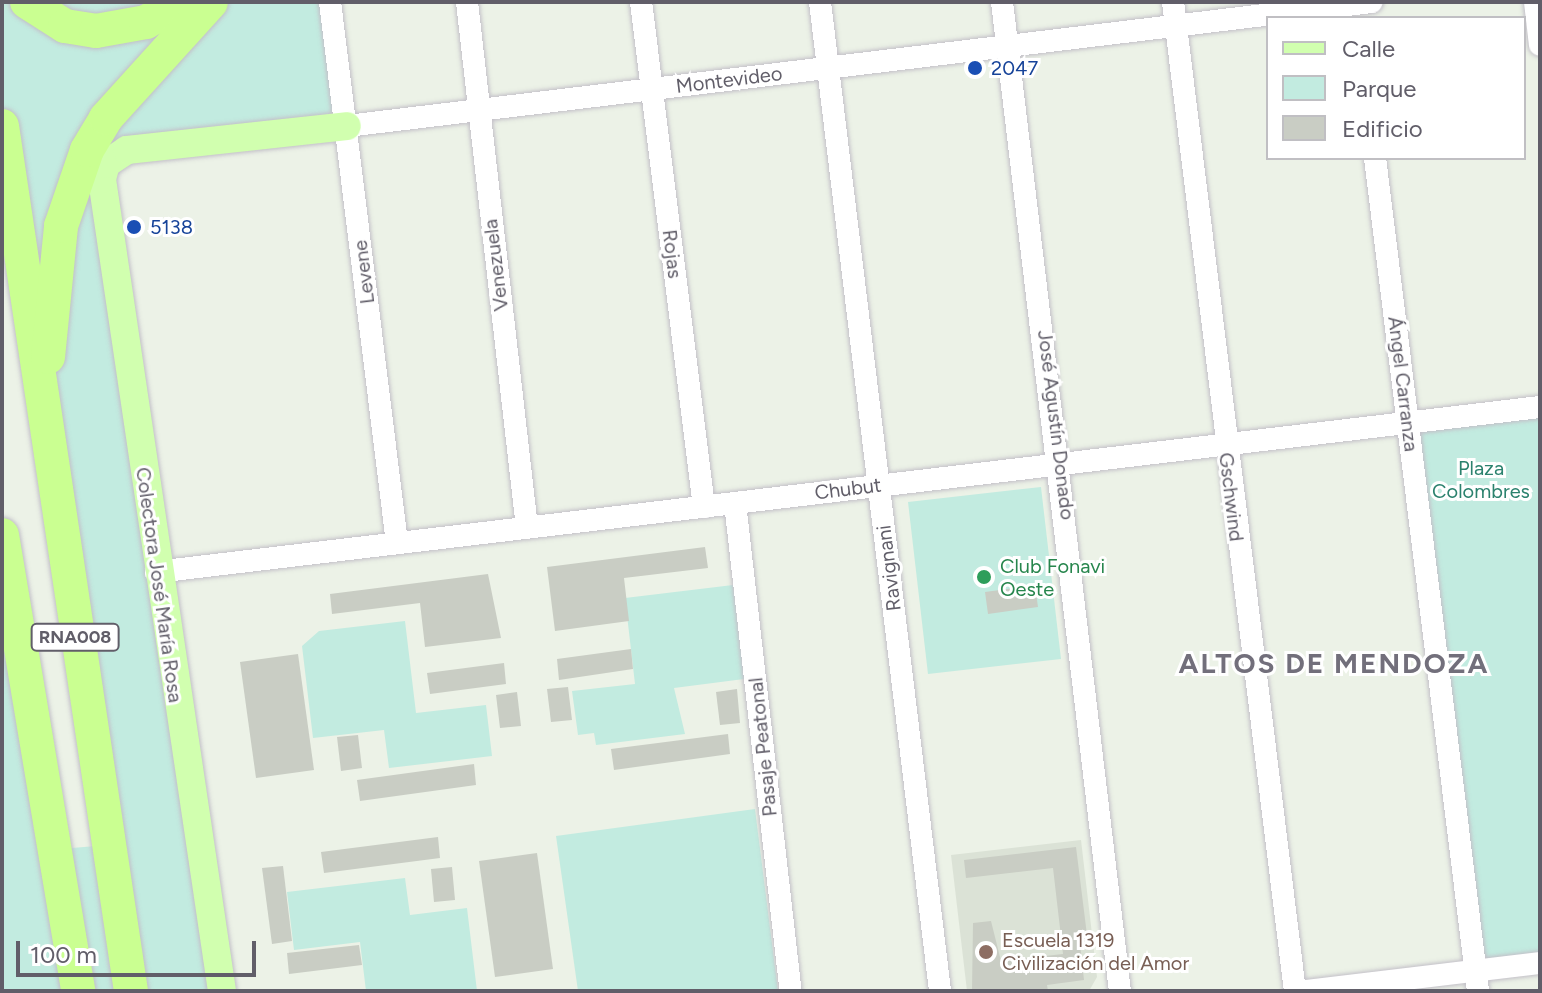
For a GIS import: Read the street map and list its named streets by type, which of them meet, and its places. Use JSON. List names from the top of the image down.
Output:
{
  "streets": {
    "highway": ["RNA008"],
    "main road": ["Montevideo", "Colectora José María Rosa"],
    "street": [
      "Rojas",
      "Venezuela",
      "Levene",
      "Ángel Carranza",
      "José Agustín Donado",
      "Chubut",
      "Gschwind",
      "Ravignani",
      "Pasaje Peatonal"
    ]
  },
  "crossings": [
    ["Montevideo", "Rojas"],
    ["Montevideo", "Venezuela"],
    ["Montevideo", "Levene"],
    ["Montevideo", "José Agustín Donado"],
    ["Montevideo", "Gschwind"],
    ["Montevideo", "Ravignani"],
    ["Montevideo", "Colectora José María Rosa"],
    ["Rojas", "Chubut"],
    ["Venezuela", "Chubut"],
    ["Levene", "Chubut"],
    ["Ángel Carranza", "Chubut"],
    ["José Agustín Donado", "Chubut"],
    ["Chubut", "Gschwind"],
    ["Chubut", "Ravignani"],
    ["Chubut", "Colectora José María Rosa"],
    ["Chubut", "Pasaje Peatonal"]
  ],
  "districts": ["ALTOS DE MENDOZA"],
  "parks": ["Plaza Colombres"],
  "places": [
    "2047",
    "5138",
    "Club Fonavi Oeste",
    "Escuela 1319 Civilización del Amor"
  ],
  "legend": ["Calle", "Parque", "Edificio"],
  "scale_bar": "100 m"
}
